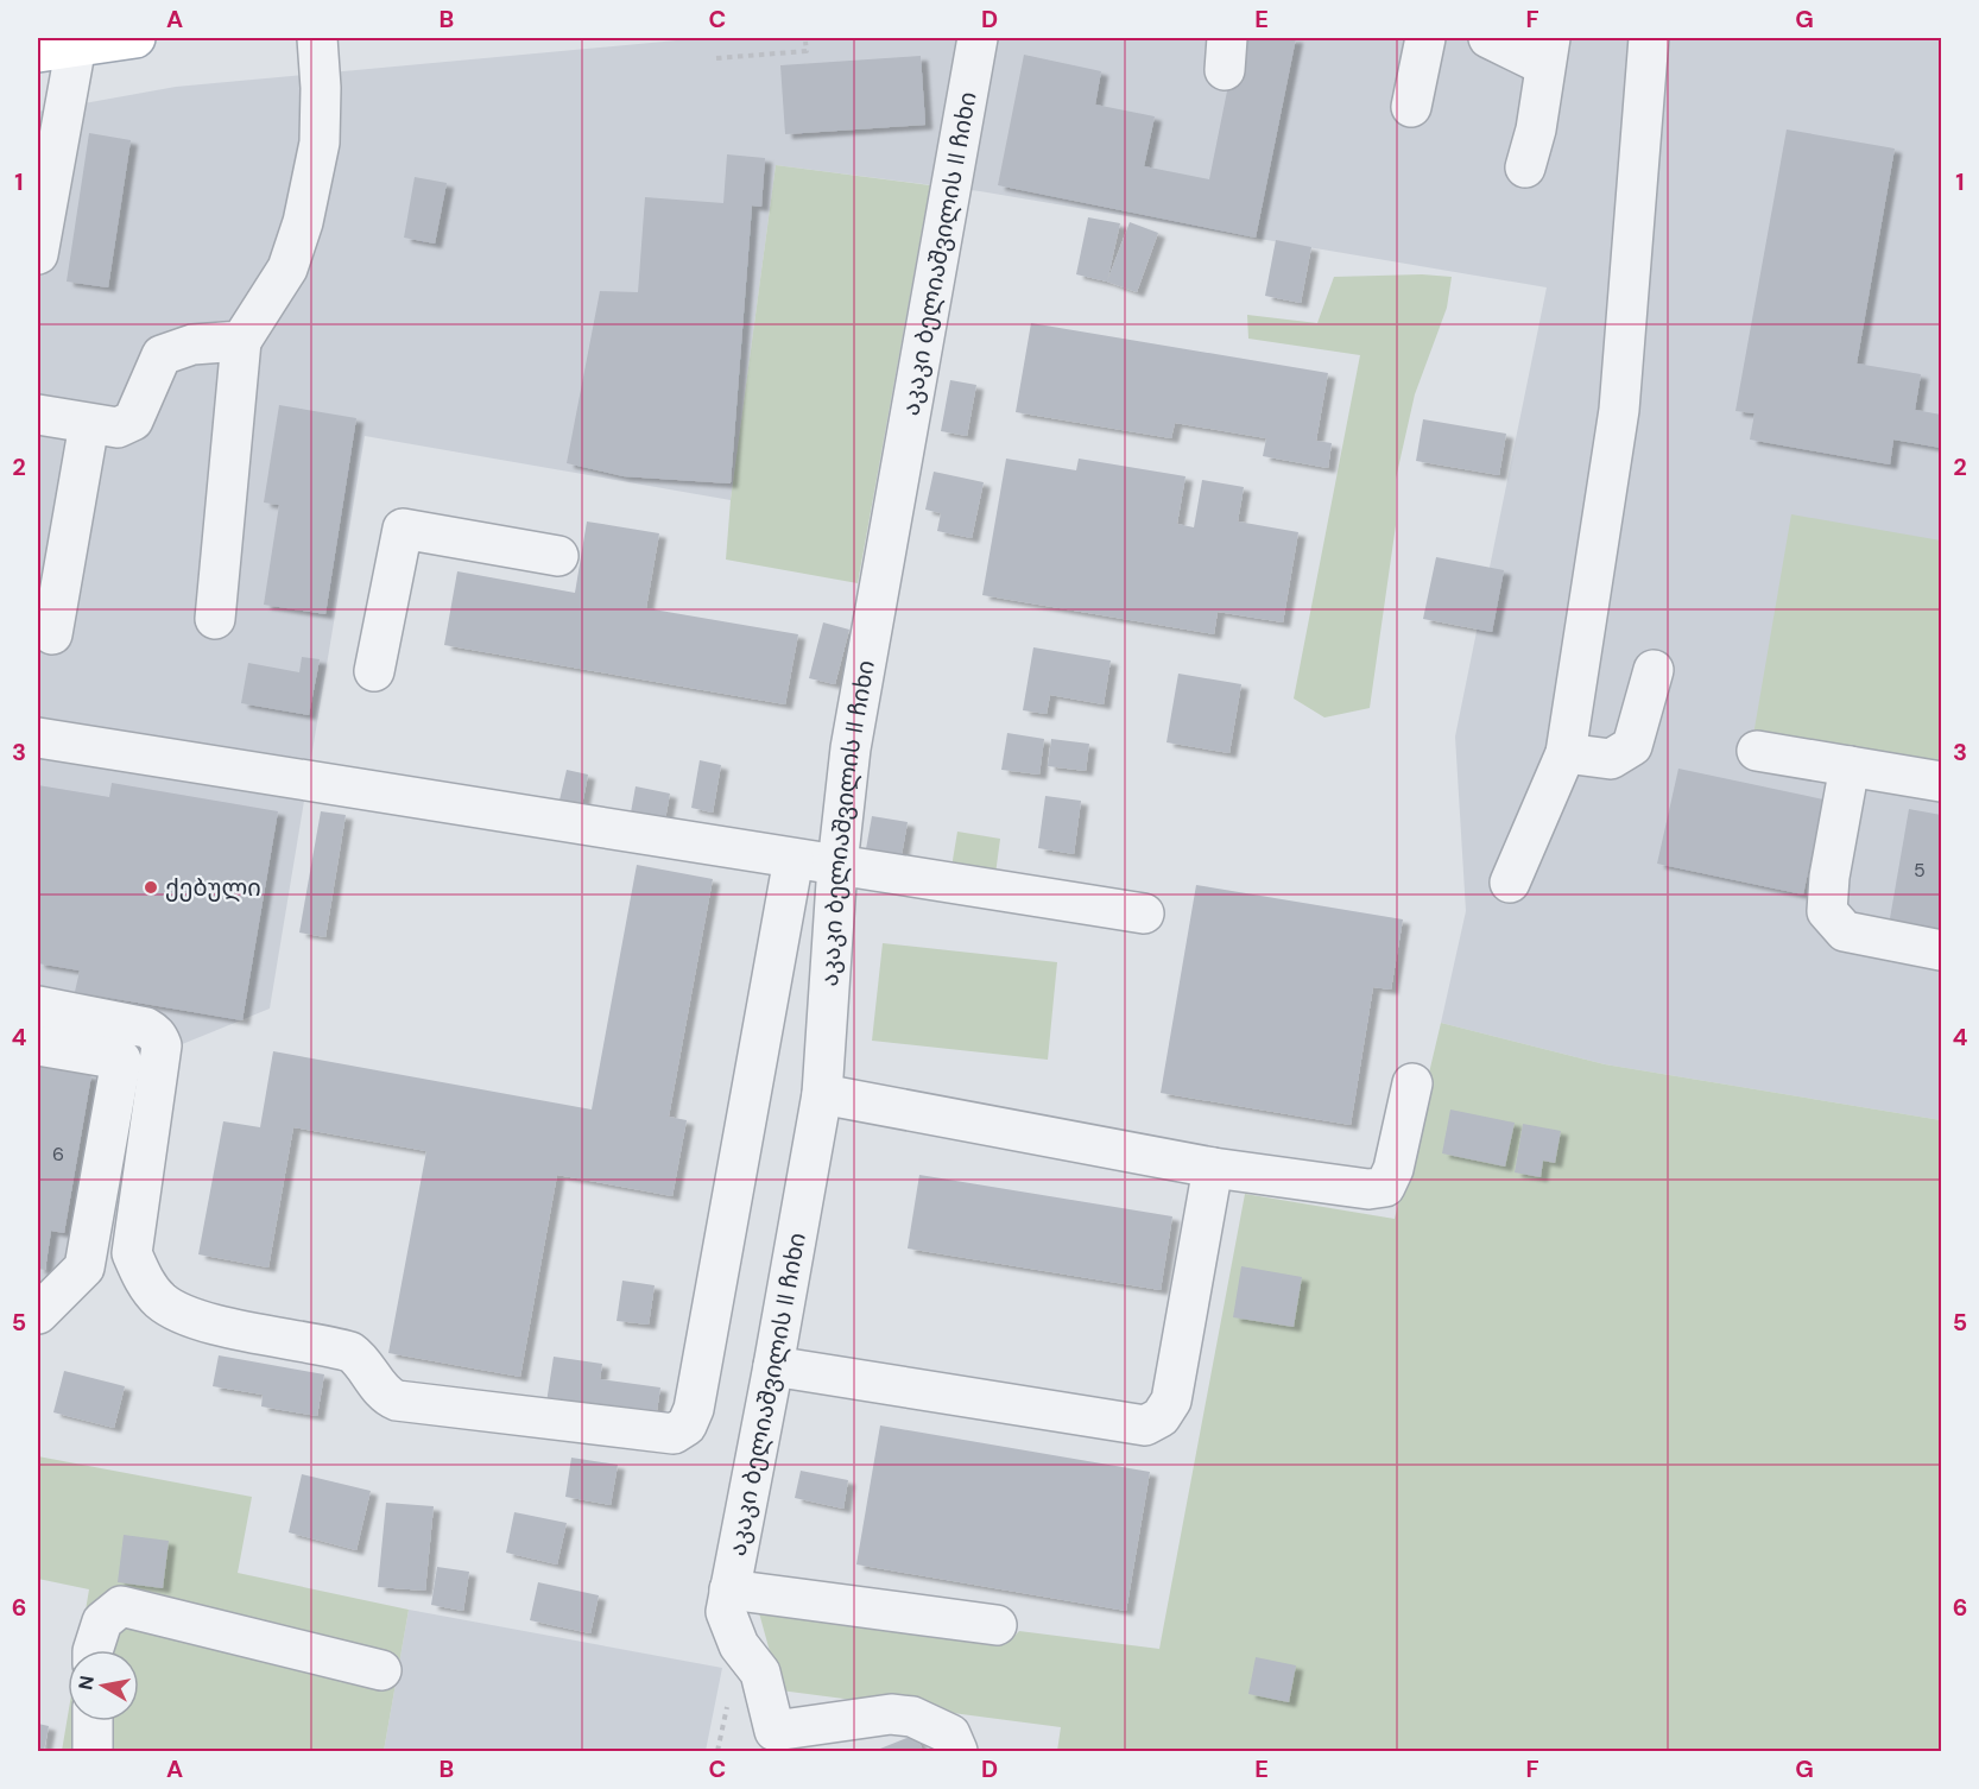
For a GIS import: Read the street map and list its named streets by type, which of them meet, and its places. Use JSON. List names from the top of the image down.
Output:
{
  "streets": {
    "street": ["აკაკი ბელიაშვილის II ჩიხი"]
  },
  "places": ["ქებული"],
  "house_numbers": ["5", "6"],
  "north": "left",
  "grid": {
    "columns": [
      "A",
      "B",
      "C",
      "D",
      "E",
      "F",
      "G"
    ],
    "rows": [
      "1",
      "2",
      "3",
      "4",
      "5",
      "6"
    ]
  }
}
